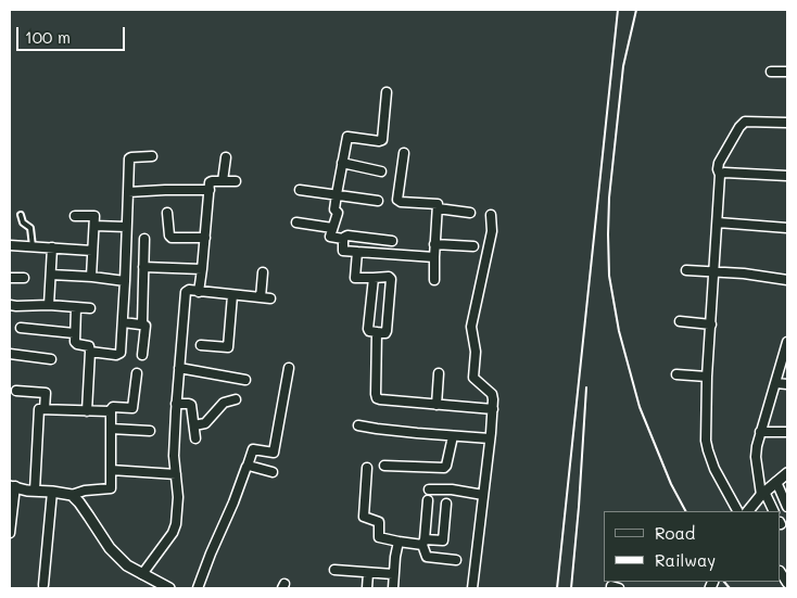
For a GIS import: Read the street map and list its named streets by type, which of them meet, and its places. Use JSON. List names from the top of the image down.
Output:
{
  "legend": ["Road", "Railway"],
  "scale_bar": "100 m"
}
